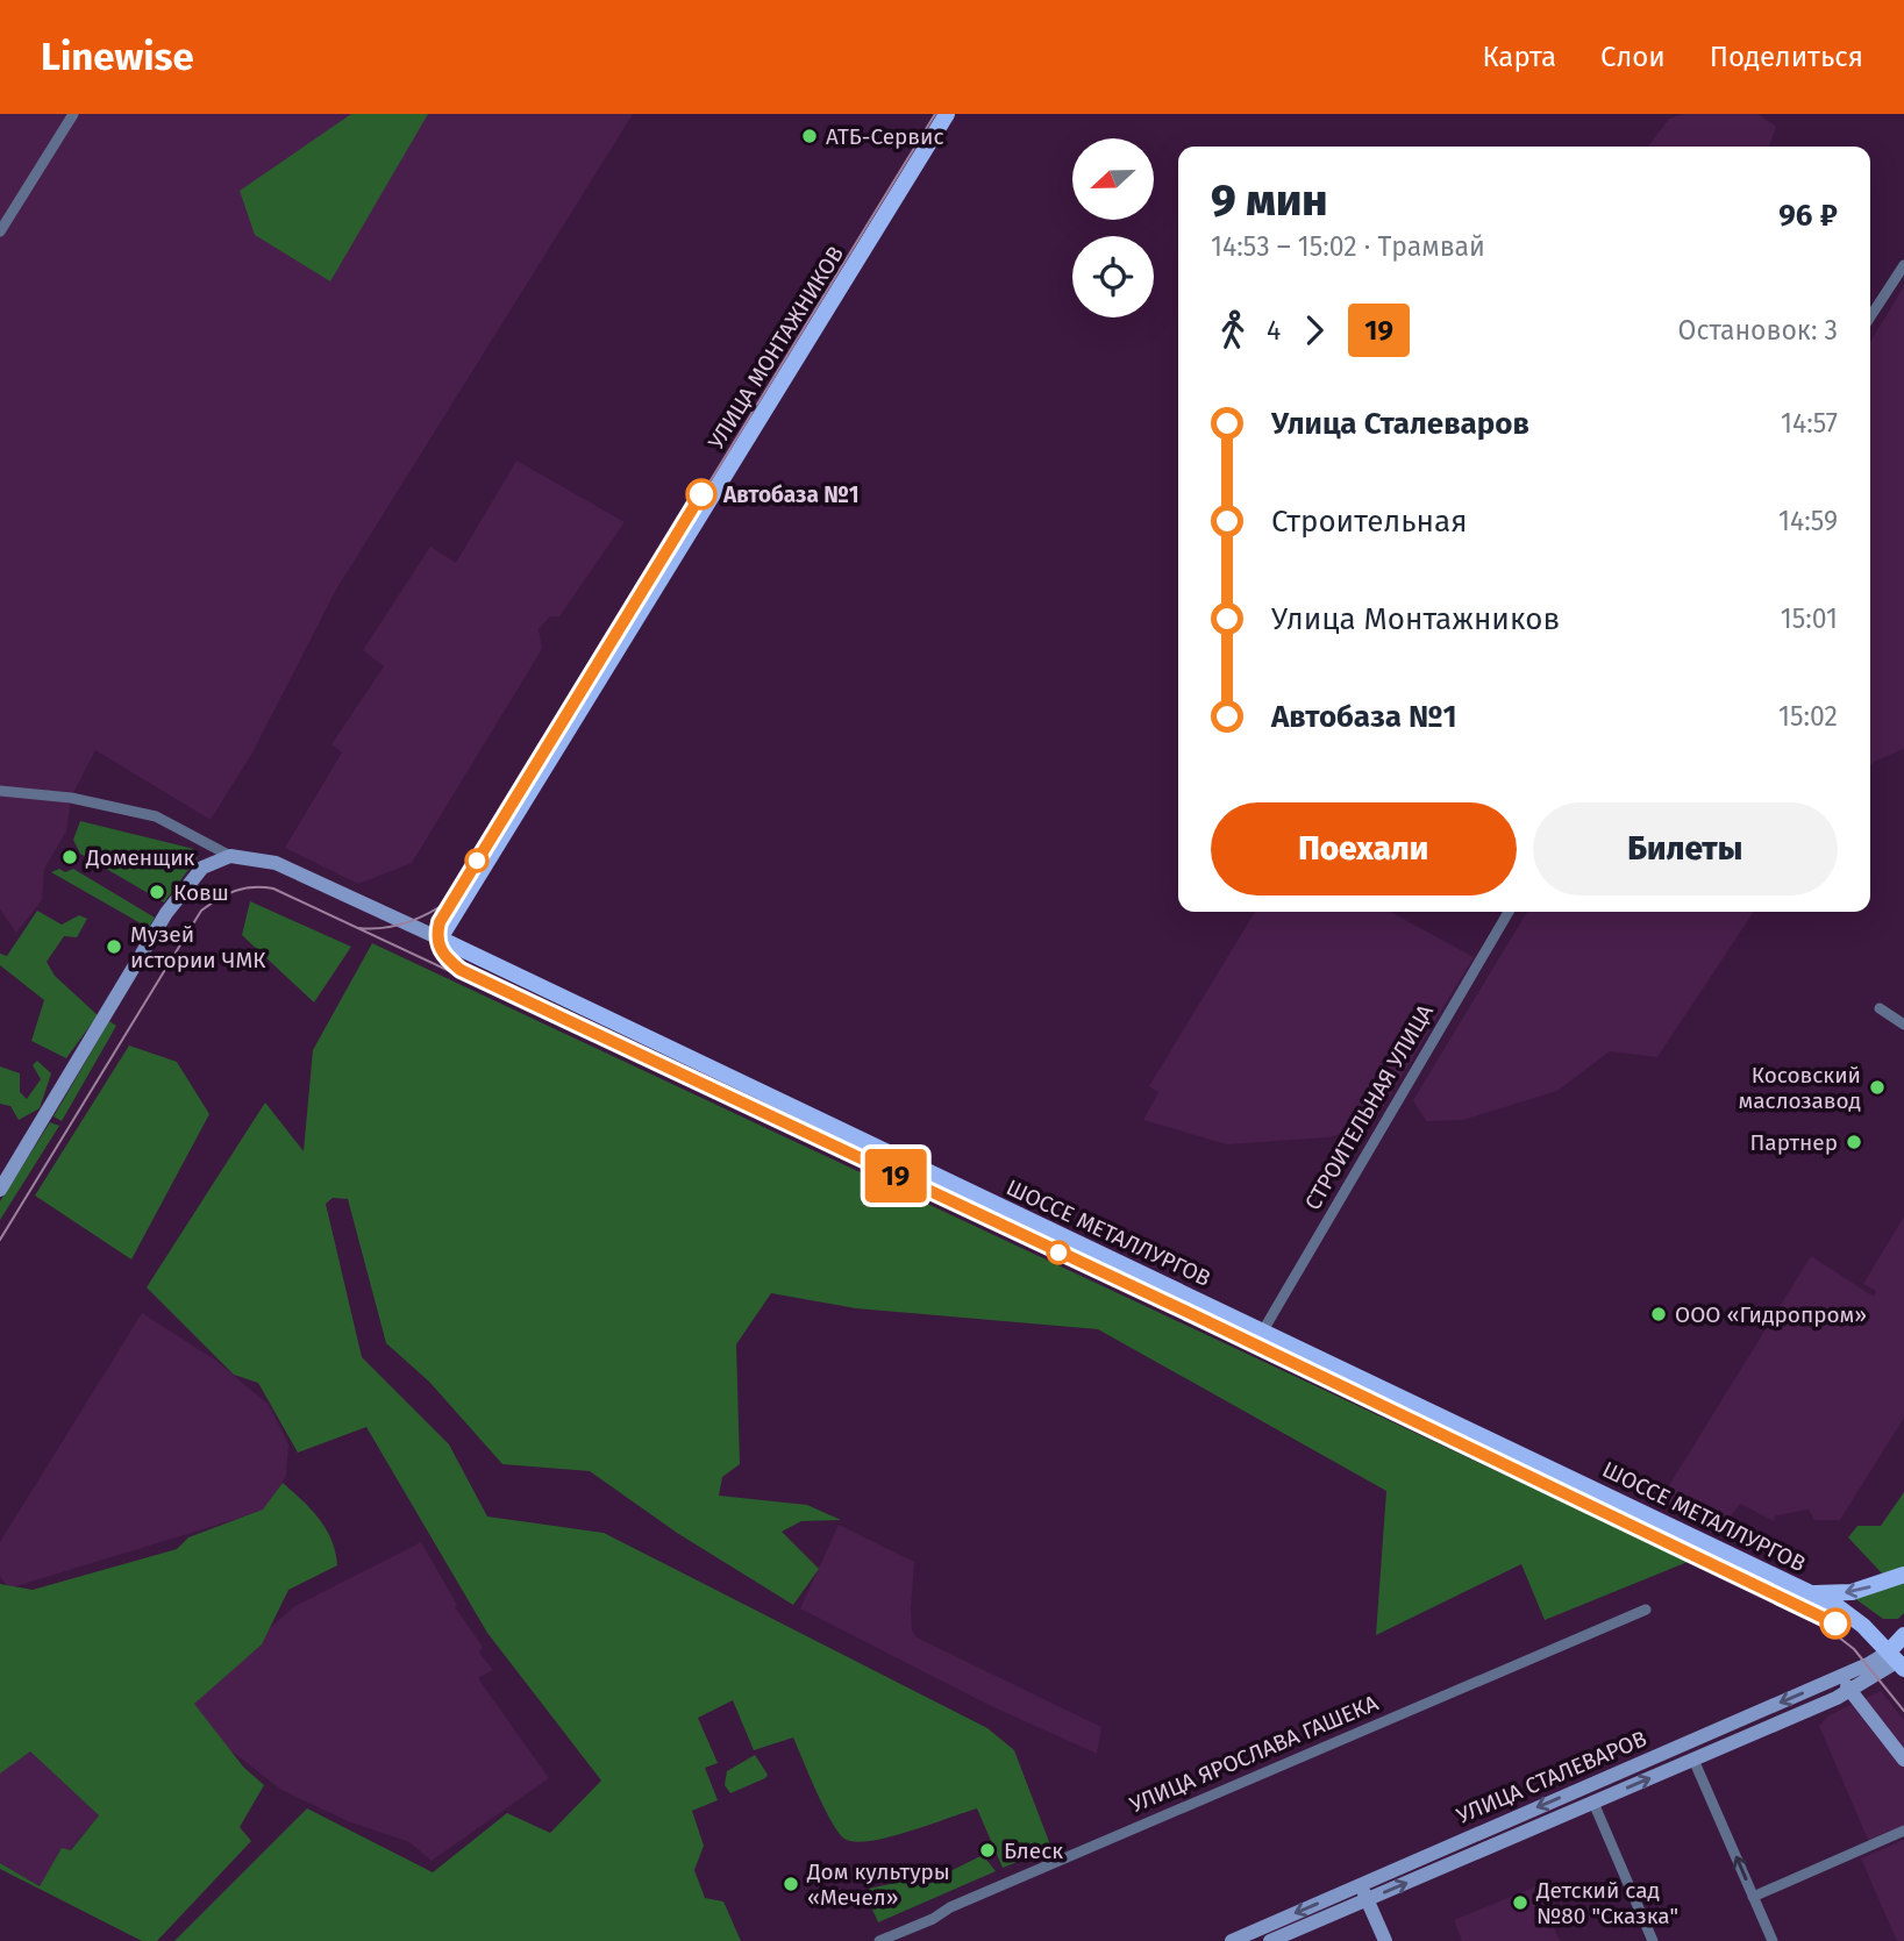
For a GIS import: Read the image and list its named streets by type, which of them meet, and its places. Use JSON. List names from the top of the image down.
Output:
{
  "streets": {
    "main road": ["УЛИЦА МОНТАЖНИКОВ", "ШОССЕ МЕТАЛЛУРГОВ", "УЛИЦА СТАЛЕВАРОВ"],
    "street": ["СТРОИТЕЛЬНАЯ УЛИЦА", "УЛИЦА ЯРОСЛАВА ГАШЕКА"]
  },
  "crossings": [
    ["УЛИЦА МОНТАЖНИКОВ", "ШОССЕ МЕТАЛЛУРГОВ"],
    ["СТРОИТЕЛЬНАЯ УЛИЦА", "ШОССЕ МЕТАЛЛУРГОВ"],
    ["ШОССЕ МЕТАЛЛУРГОВ", "УЛИЦА СТАЛЕВАРОВ"]
  ],
  "places": [
    "АТБ-Сервис",
    "Автобаза №1",
    "Доменщик",
    "Ковш",
    "Музей истории ЧМК",
    "Косовский маслозавод",
    "Партнер",
    "ООО «Гидропром»",
    "Блеск",
    "Дом культуры «Мечел»",
    "Детский сад №80 \"Сказка\""
  ],
  "lines": ["tram line 19"],
  "north": "left",
  "page": {
    "header": "Linewise",
    "nav": ["Карта", "Слои", "Поделиться"],
    "on_map": "19",
    "heading": ["9 мин", "14:53 – 15:02 · Трамвай", "96 ₽"],
    "legs": ["4", "19", "Остановок: 3"],
    "list": [
      {
        "name": "Улица Сталеваров",
        "value": "14:57"
      },
      {
        "name": "Строительная",
        "value": "14:59"
      },
      {
        "name": "Улица Монтажников",
        "value": "15:01"
      },
      {
        "name": "Автобаза №1",
        "value": "15:02"
      }
    ],
    "buttons": ["Поехали", "Билеты"]
  }
}
